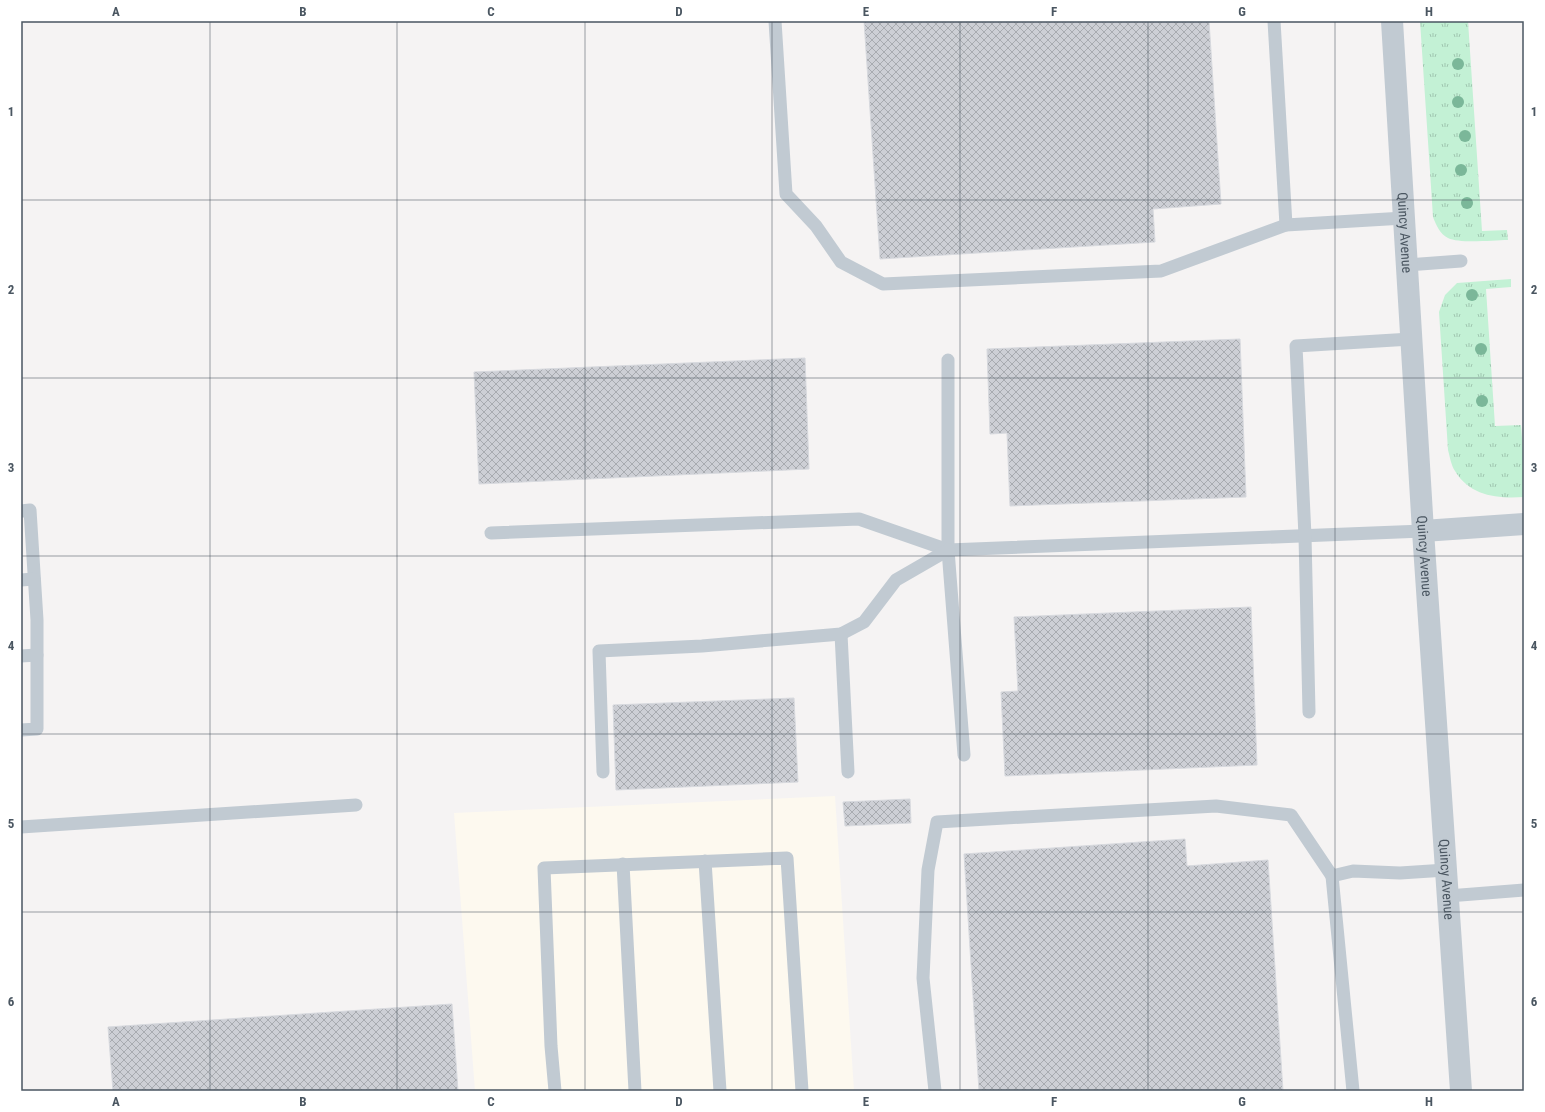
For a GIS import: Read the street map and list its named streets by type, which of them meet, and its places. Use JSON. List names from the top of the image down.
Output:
{
  "streets": {
    "street": ["Quincy Avenue"]
  },
  "grid": {
    "columns": [
      "A",
      "B",
      "C",
      "D",
      "E",
      "F",
      "G",
      "H"
    ],
    "rows": [
      "1",
      "2",
      "3",
      "4",
      "5",
      "6"
    ]
  }
}
